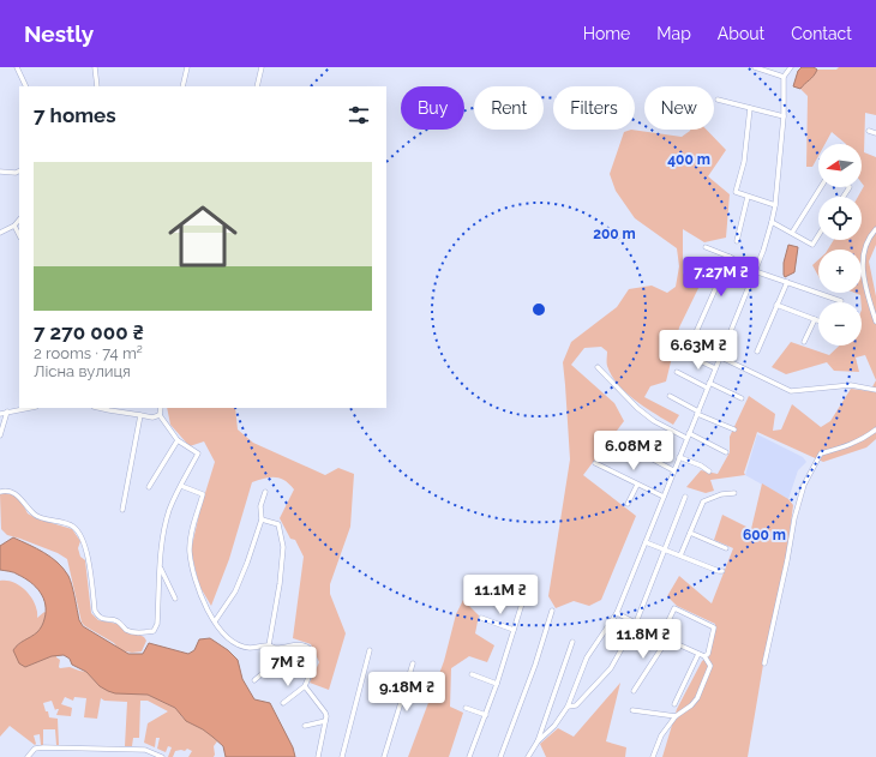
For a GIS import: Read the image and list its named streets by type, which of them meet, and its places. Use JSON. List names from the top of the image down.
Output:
{
  "north": "left",
  "page": {
    "header": "Nestly",
    "nav": [
      "Home",
      "Map",
      "About",
      "Contact"
    ],
    "chip": [
      "Buy",
      "Rent",
      "Filters",
      "New"
    ],
    "heading": "7 homes",
    "map_buttons": ["+", "−"],
    "list": [
      {
        "name": "7 270 000 ₴",
        "note": "2 rooms · 74 m² · Лісна вулиця"
      }
    ],
    "price": [
      "7.27M ₴",
      "6.63M ₴",
      "6.08M ₴",
      "11.1M ₴",
      "11.8M ₴",
      "7M ₴",
      "9.18M ₴"
    ]
  },
  "rings": ["400 m", "200 m", "600 m"]
}
